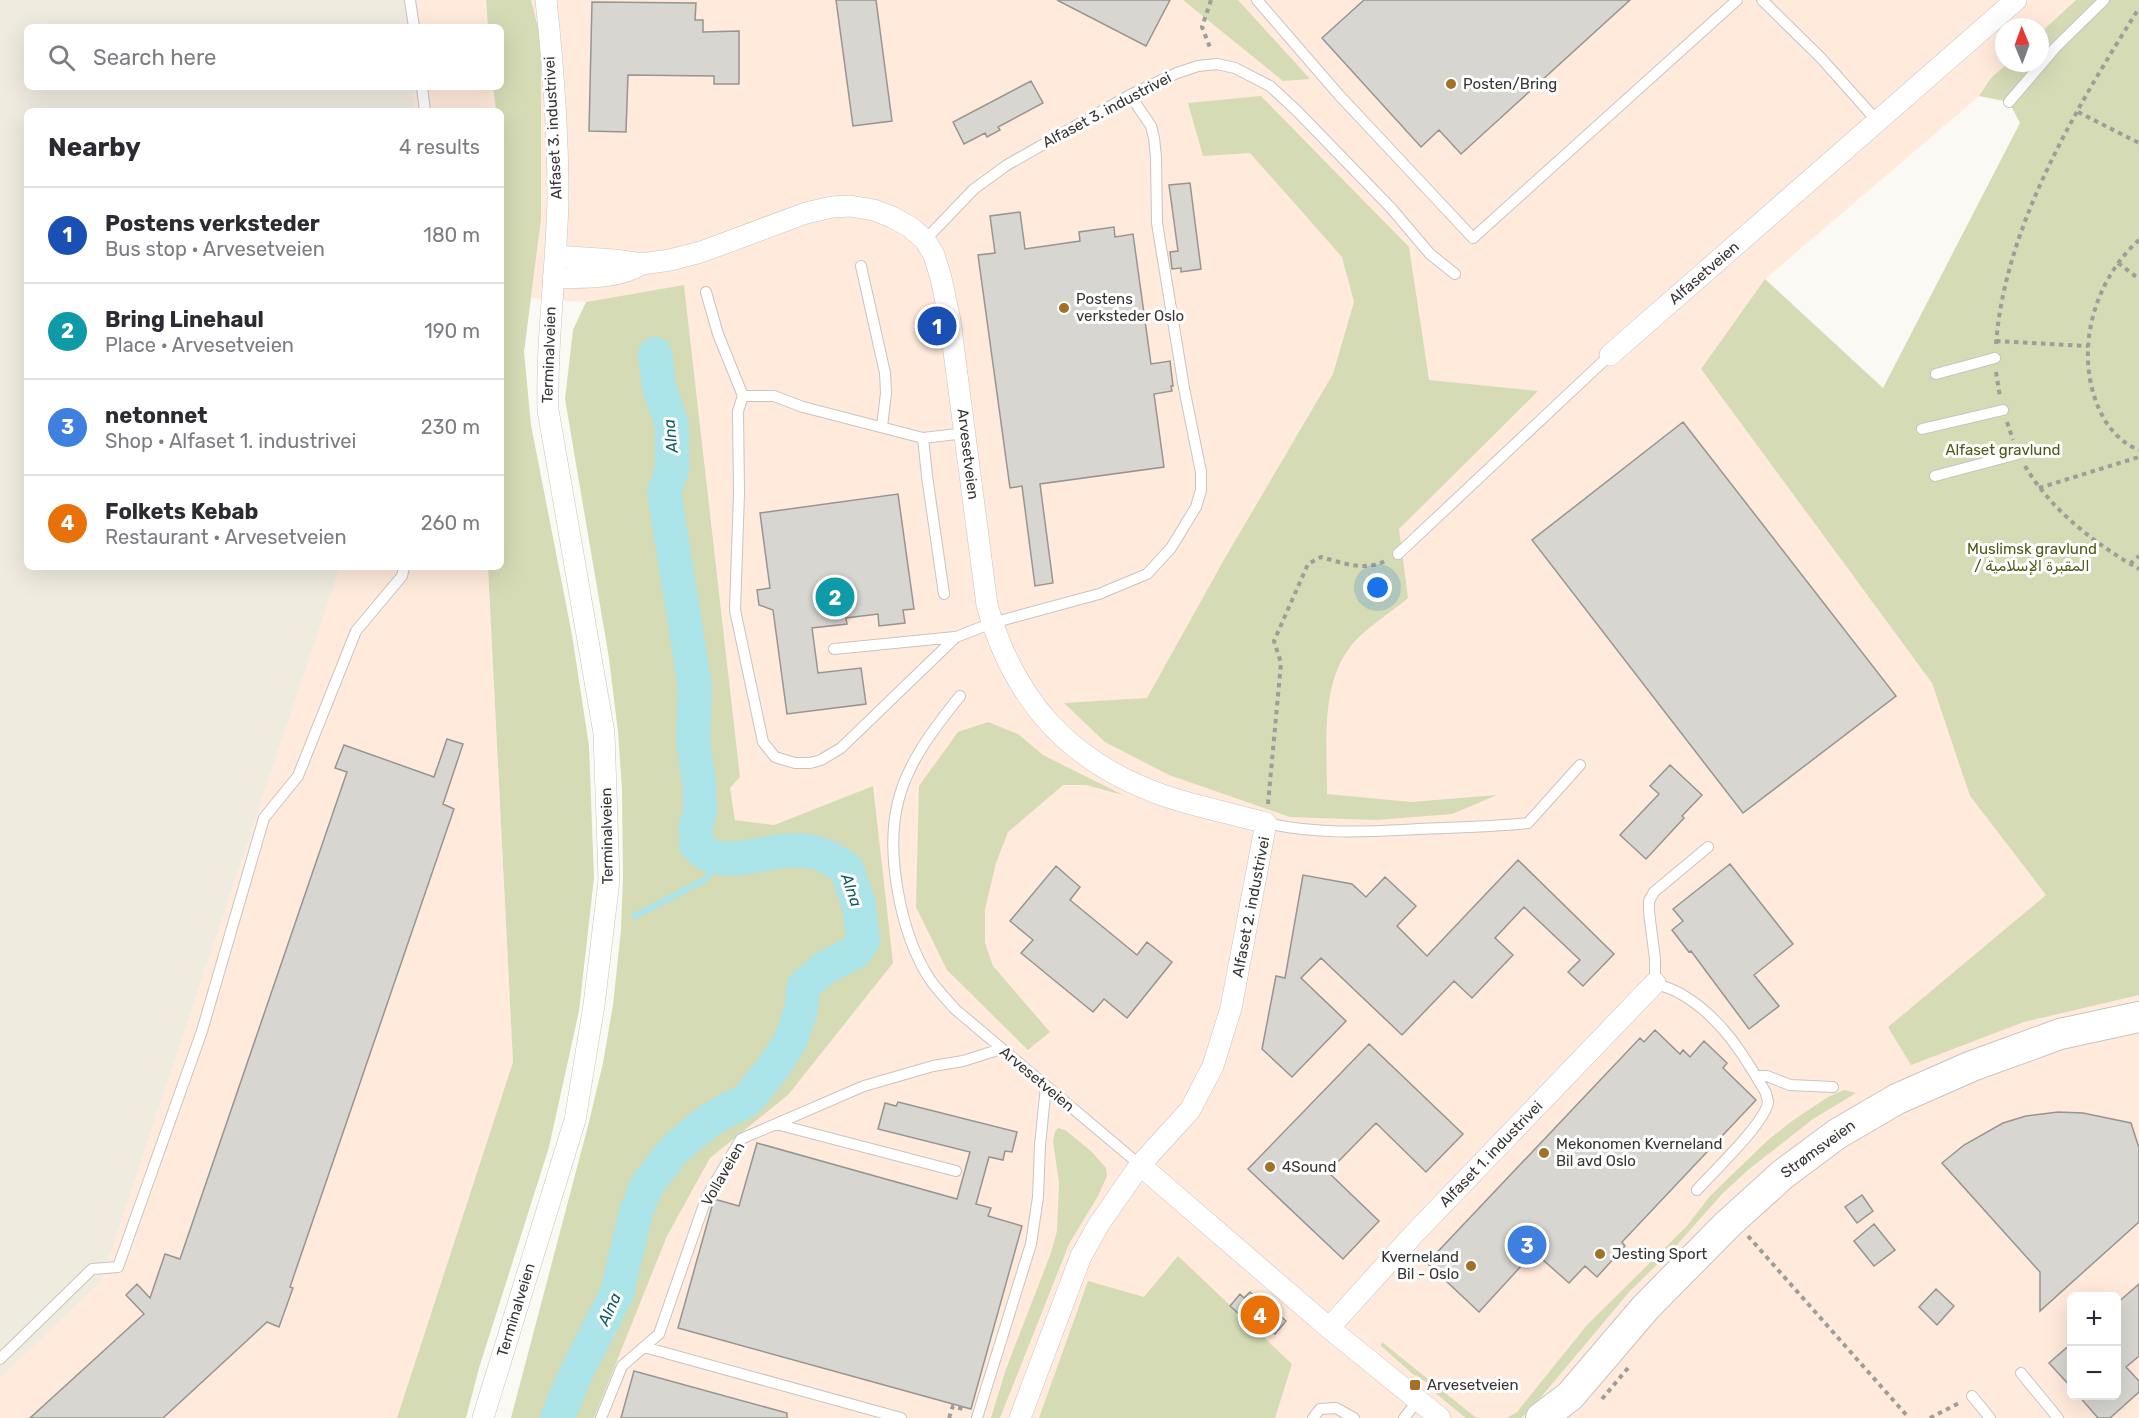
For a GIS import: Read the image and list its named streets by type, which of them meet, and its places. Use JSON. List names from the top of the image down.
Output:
{
  "streets": {
    "main road": ["Strømsveien"],
    "street": [
      "Alfaset 3. industrivei",
      "Alfasetveien",
      "Terminalveien",
      "Arvesetveien",
      "Alfaset 2. industrivei",
      "Alfaset 1. industrivei"
    ],
    "lane": ["Vollaveien"]
  },
  "crossings": [
    ["Alfaset 3. industrivei", "Terminalveien"],
    ["Alfaset 3. industrivei", "Arvesetveien"],
    ["Arvesetveien", "Alfaset 2. industrivei"],
    ["Arvesetveien", "Alfaset 1. industrivei"],
    ["Arvesetveien", "Vollaveien"]
  ],
  "water": ["Alna"],
  "parks": ["Alfaset gravlund", "Muslimsk gravlund / المقبرة الإسلامية"],
  "places": {
    "other": [
      "Posten/Bring",
      "Postens verksteder Oslo",
      "Mekonomen Kverneland Bil avd Oslo",
      "4Sound",
      "Jesting Sport",
      "Kverneland Bil - Oslo"
    ],
    "transit": ["Arvesetveien"]
  },
  "north": "top",
  "page": {
    "search": "Search here",
    "heading": ["Nearby", "4 results"],
    "list": [
      {
        "mark": "1",
        "name": "Postens verksteder",
        "note": "Bus stop · Arvesetveien",
        "value": "180 m"
      },
      {
        "mark": "2",
        "name": "Bring Linehaul",
        "note": "Place · Arvesetveien",
        "value": "190 m"
      },
      {
        "mark": "3",
        "name": "netonnet",
        "note": "Shop · Alfaset 1. industrivei",
        "value": "230 m"
      },
      {
        "mark": "4",
        "name": "Folkets Kebab",
        "note": "Restaurant · Arvesetveien",
        "value": "260 m"
      }
    ],
    "pins": [
      "1",
      "2",
      "3",
      "4"
    ],
    "map_buttons": ["+", "−"]
  }
}
